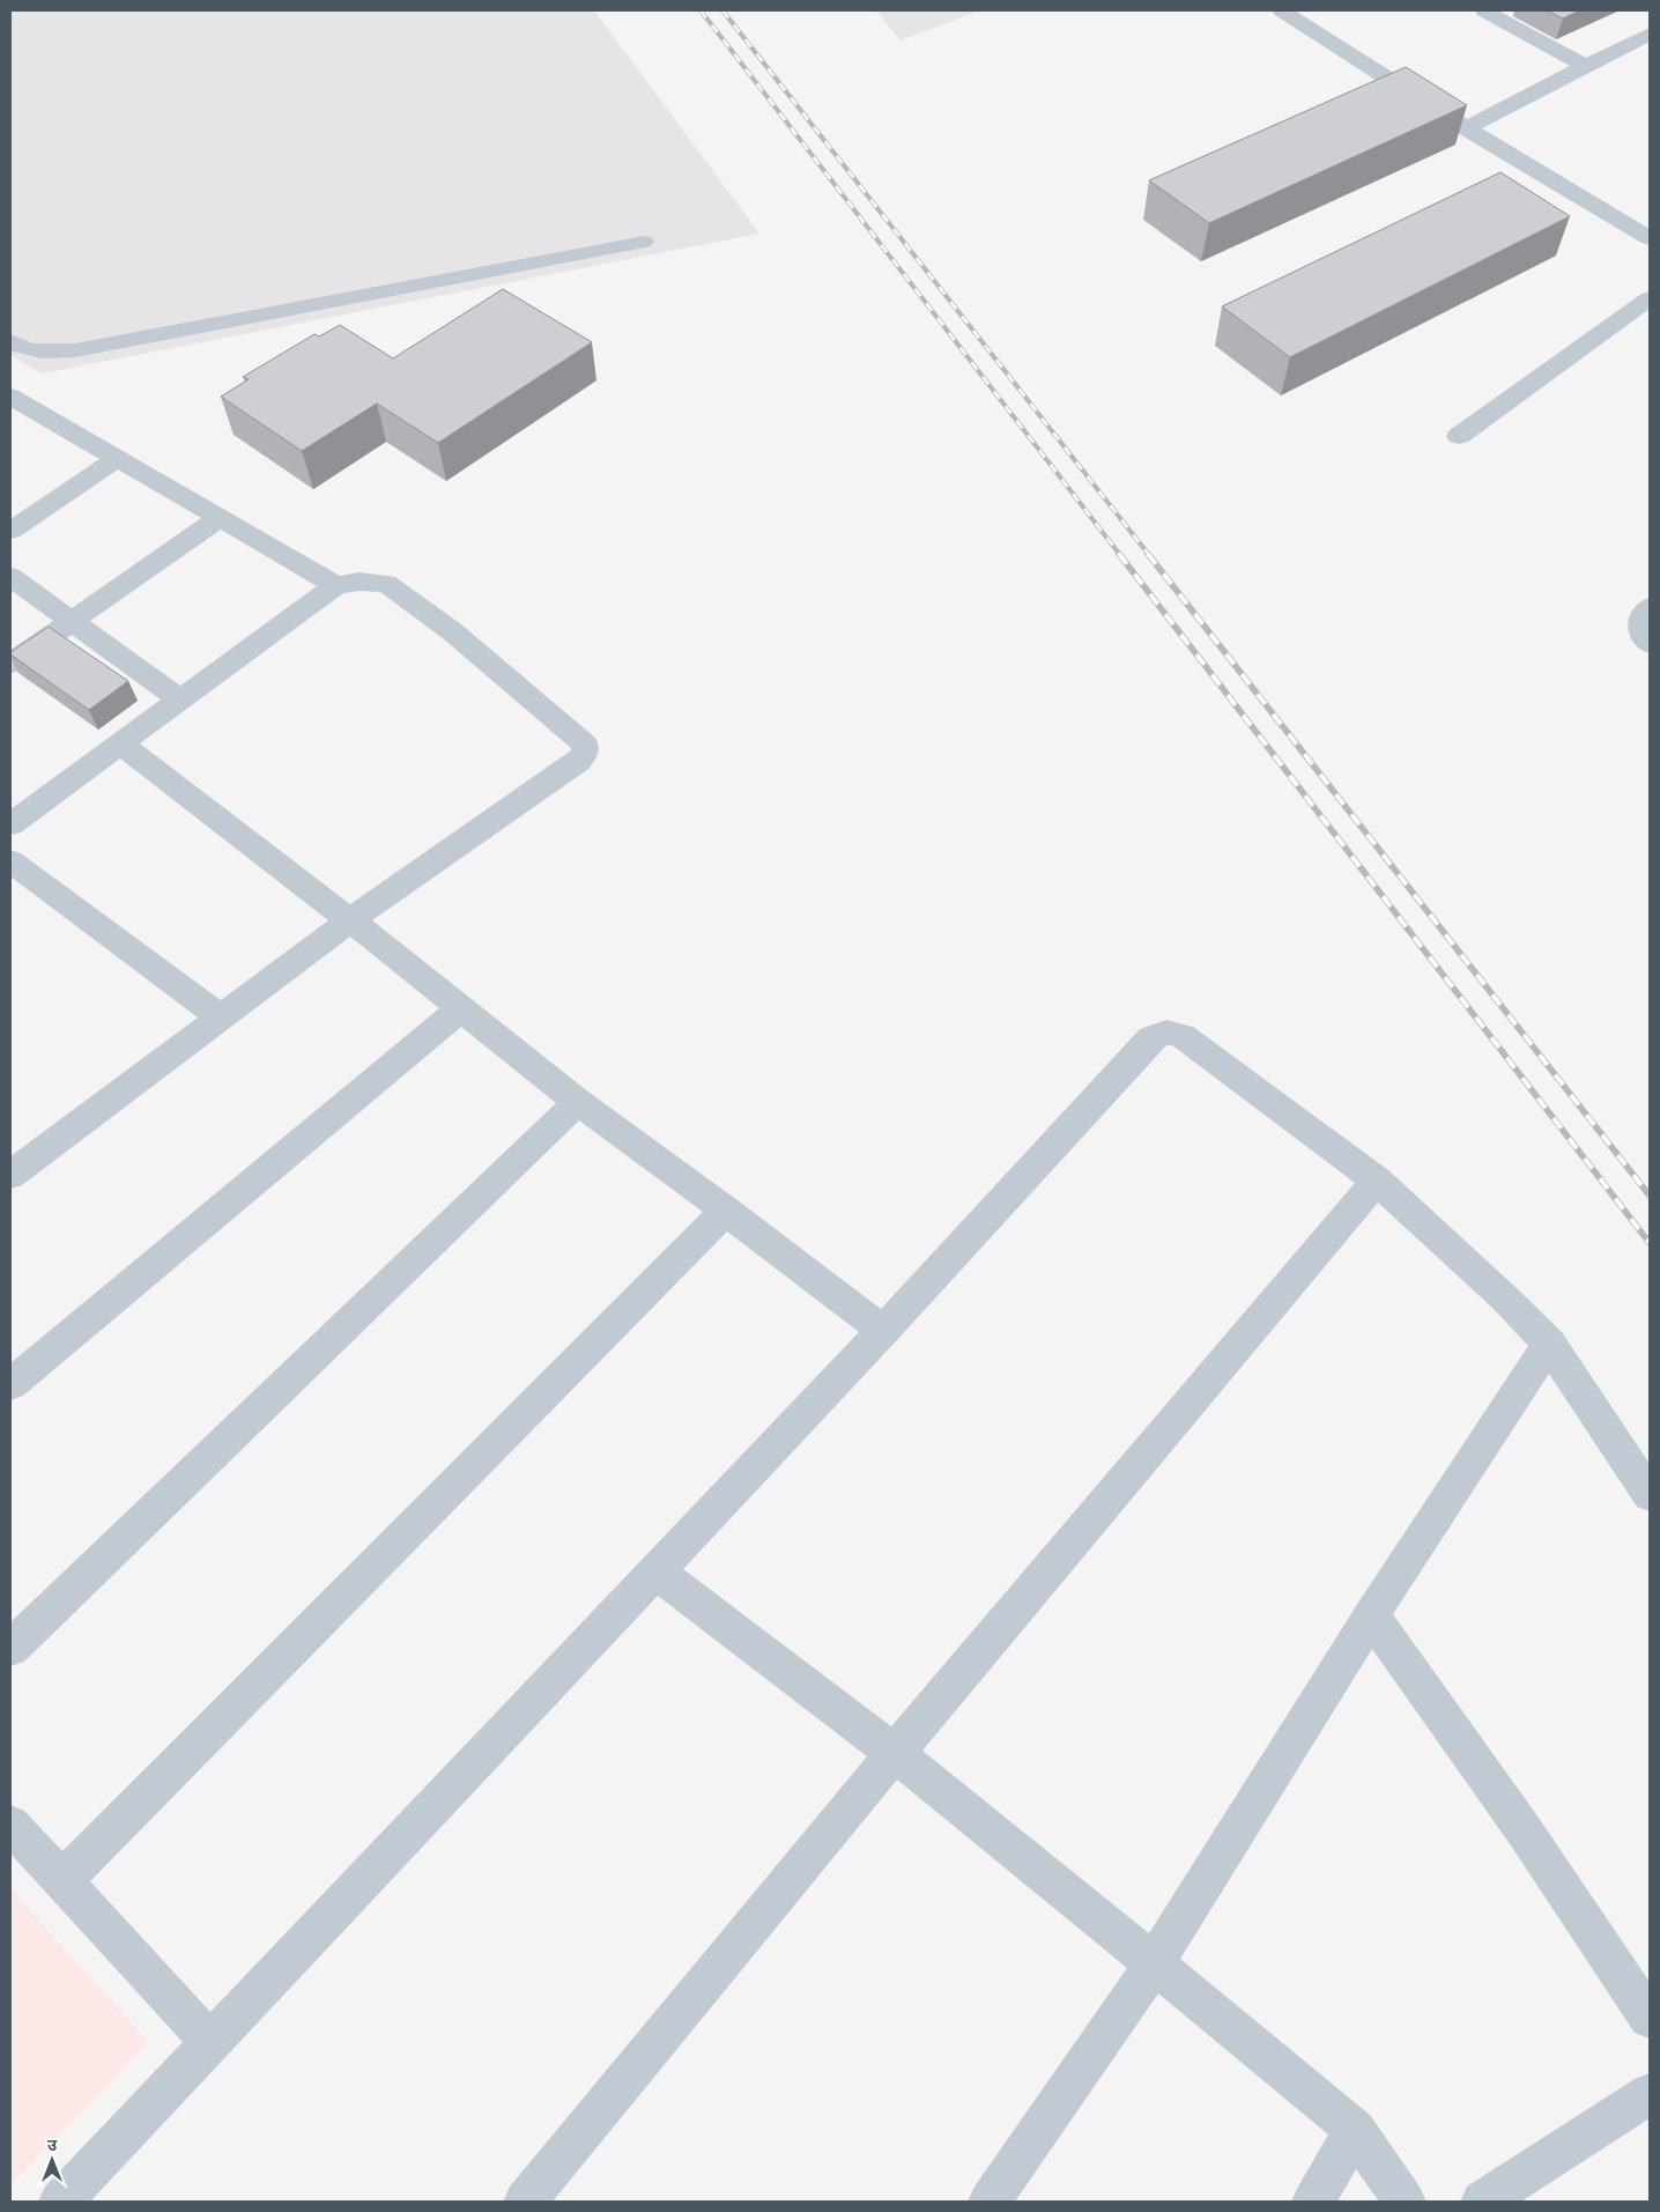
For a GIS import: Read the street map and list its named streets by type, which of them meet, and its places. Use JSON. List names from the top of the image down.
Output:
{
  "north": "top"
}
